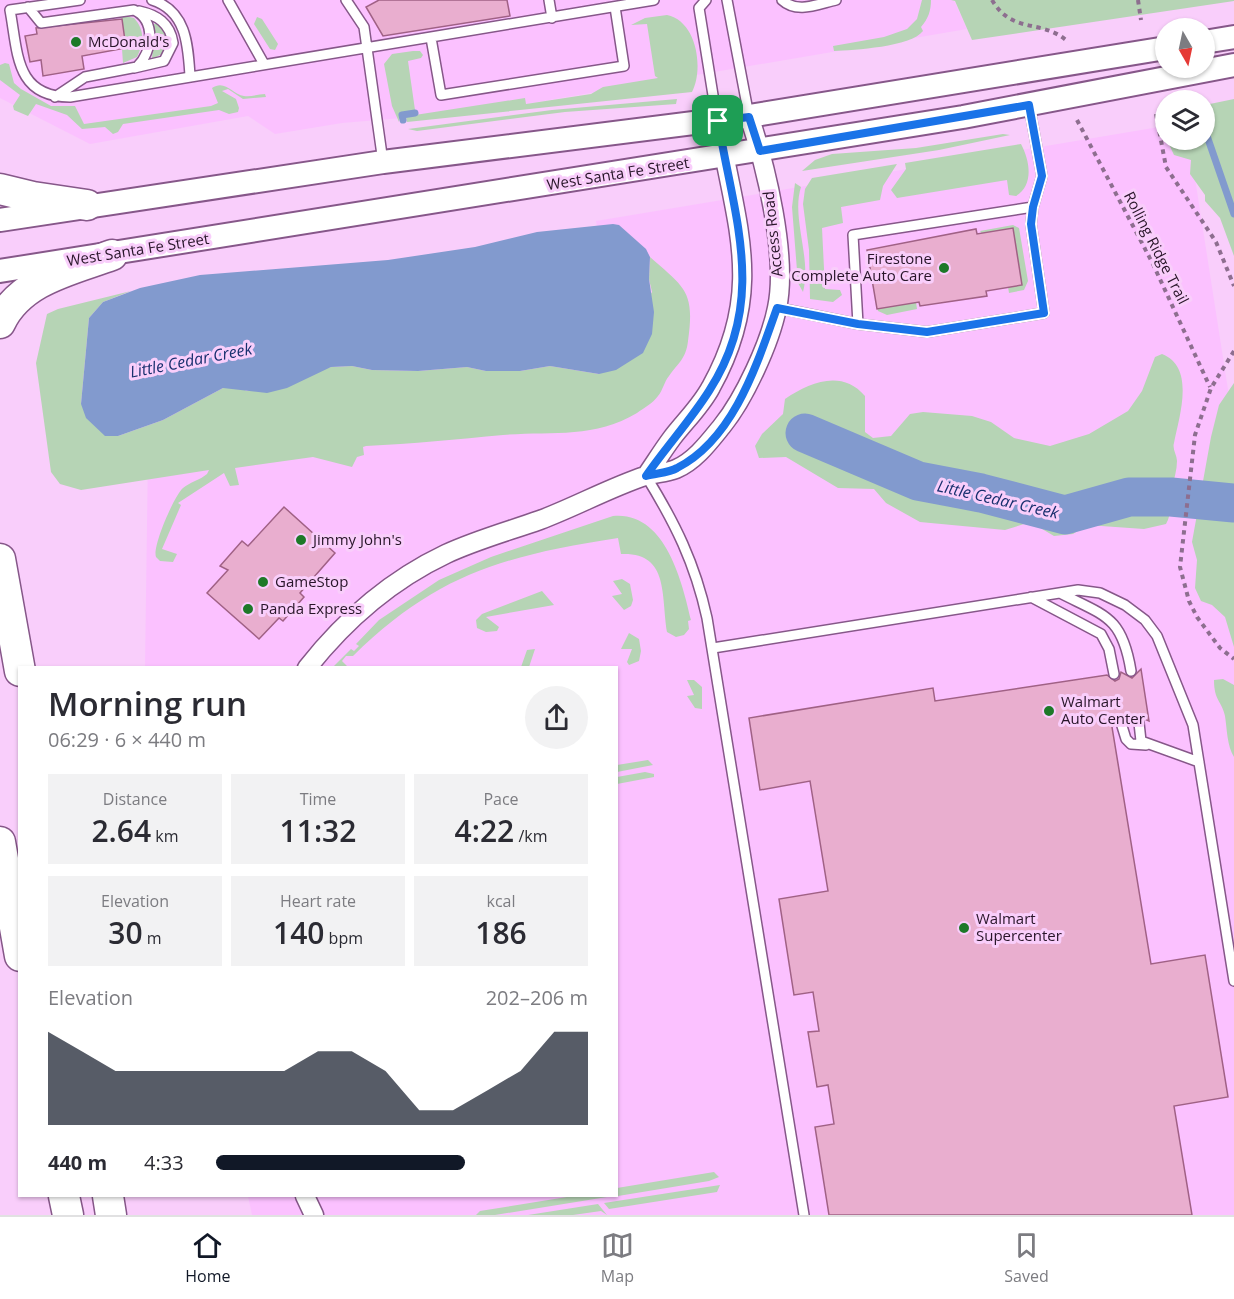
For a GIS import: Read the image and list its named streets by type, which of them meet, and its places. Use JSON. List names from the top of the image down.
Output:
{
  "streets": {
    "street": ["West Santa Fe Street", "Access Road"],
    "path": ["Rolling Ridge Trail"]
  },
  "crossings": [
    ["West Santa Fe Street", "Access Road"]
  ],
  "water": ["Little Cedar Creek"],
  "places": [
    "McDonald's",
    "Firestone Complete Auto Care",
    "Jimmy John's",
    "GameStop",
    "Panda Express",
    "Walmart Auto Center",
    "Walmart Supercenter"
  ],
  "north": "bottom",
  "page": {
    "heading": ["Morning run", "06:29 · 6 × 440 m"],
    "stats": [
      ["Distance", "2.64 km"],
      ["Time", "11:32"],
      ["Pace", "4:22 /km"],
      ["Elevation", "30 m"],
      ["Heart rate", "140 bpm"],
      ["kcal", "186"]
    ],
    "chart": ["Elevation", "202–206 m"],
    "list": [
      {
        "name": "440 m",
        "note": "4:33"
      }
    ],
    "tabs": ["Home", "Map", "Saved"]
  }
}
